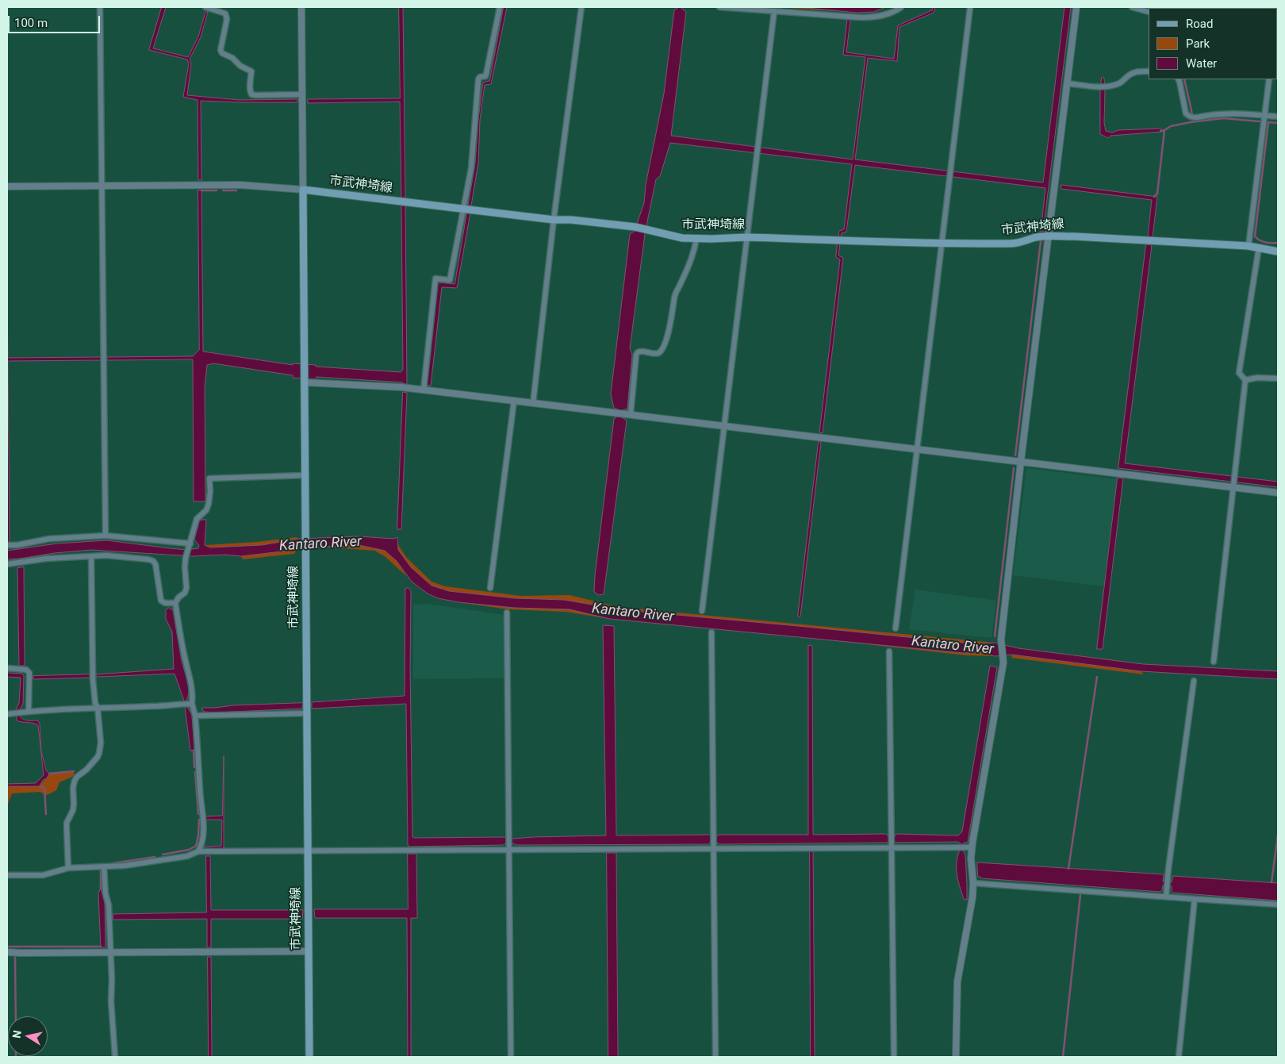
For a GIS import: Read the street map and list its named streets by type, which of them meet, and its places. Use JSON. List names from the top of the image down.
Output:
{
  "streets": {
    "main road": ["市武神埼線"]
  },
  "water": ["Kantaro River"],
  "legend": ["Road", "Park", "Water"],
  "scale_bar": "100 m",
  "north": "left"
}
